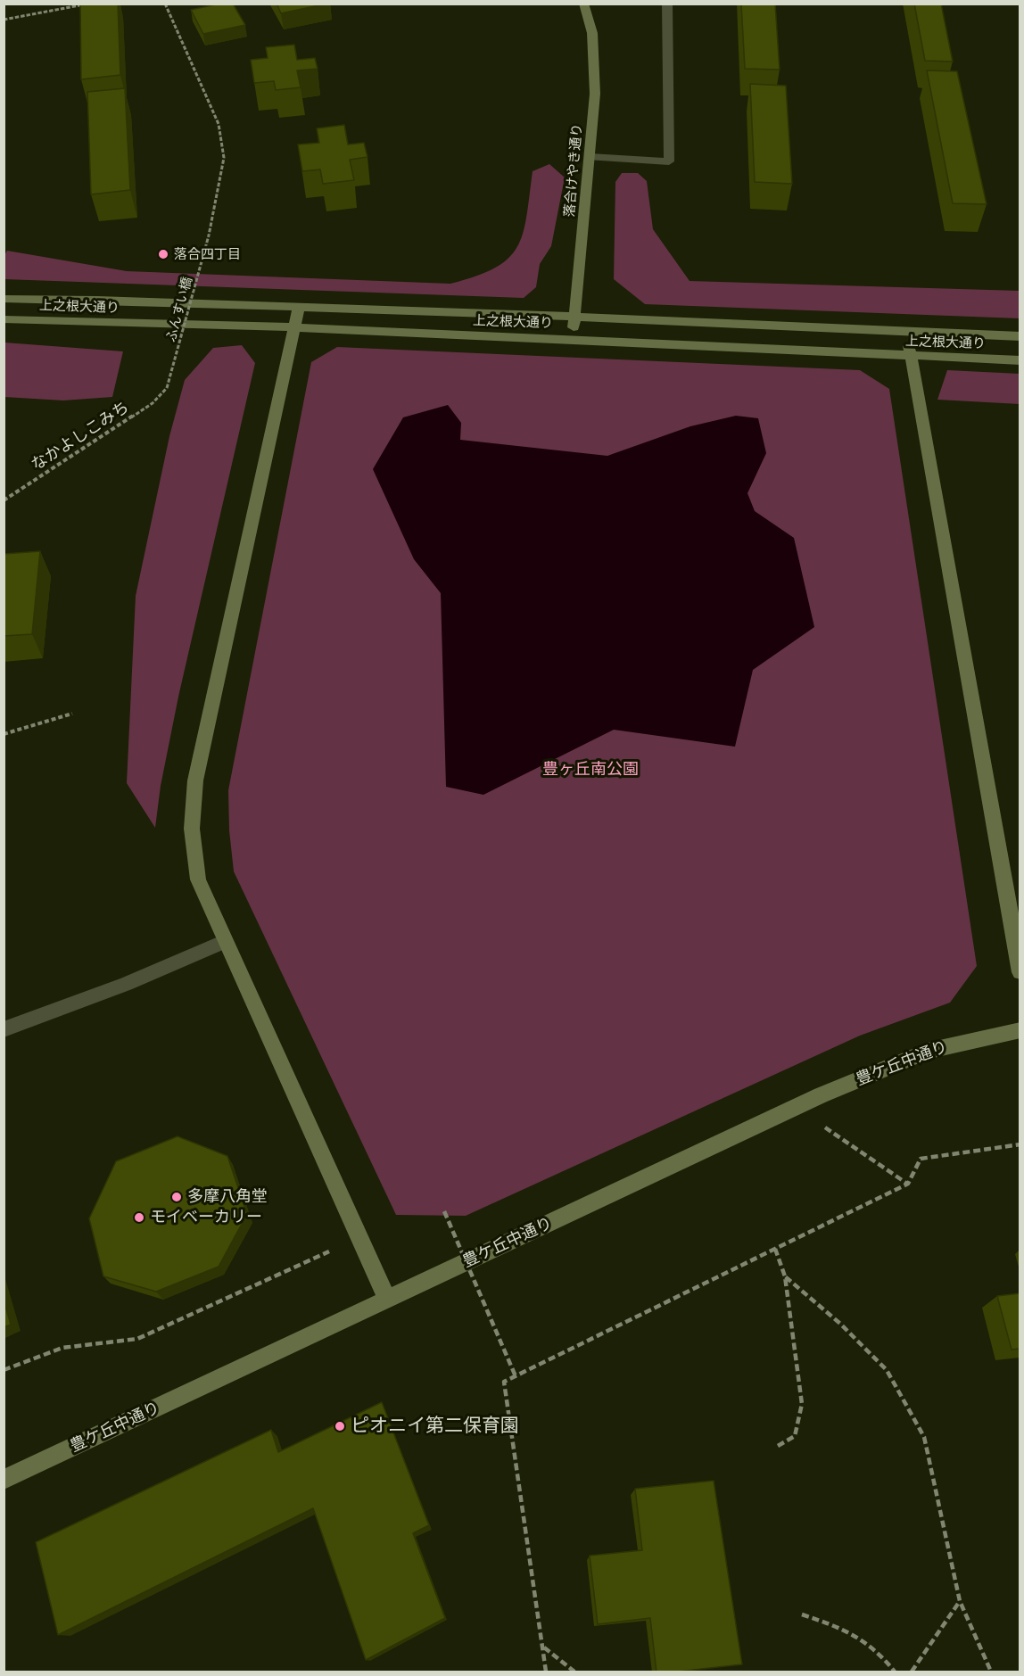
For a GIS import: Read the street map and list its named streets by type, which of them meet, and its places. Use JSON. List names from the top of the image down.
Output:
{
  "streets": {
    "street": ["落合けやき通り", "上之根大通り", "豊ケ丘中通り"],
    "path": ["ふんすい橋", "なかよしこみち"]
  },
  "crossings": [
    ["落合けやき通り", "上之根大通り"],
    ["ふんすい橋", "なかよしこみち"]
  ],
  "parks": ["豊ヶ丘南公園"],
  "places": [
    "落合四丁目",
    "多摩八角堂",
    "モイベーカリー",
    "ピオニイ第二保育園"
  ]
}
